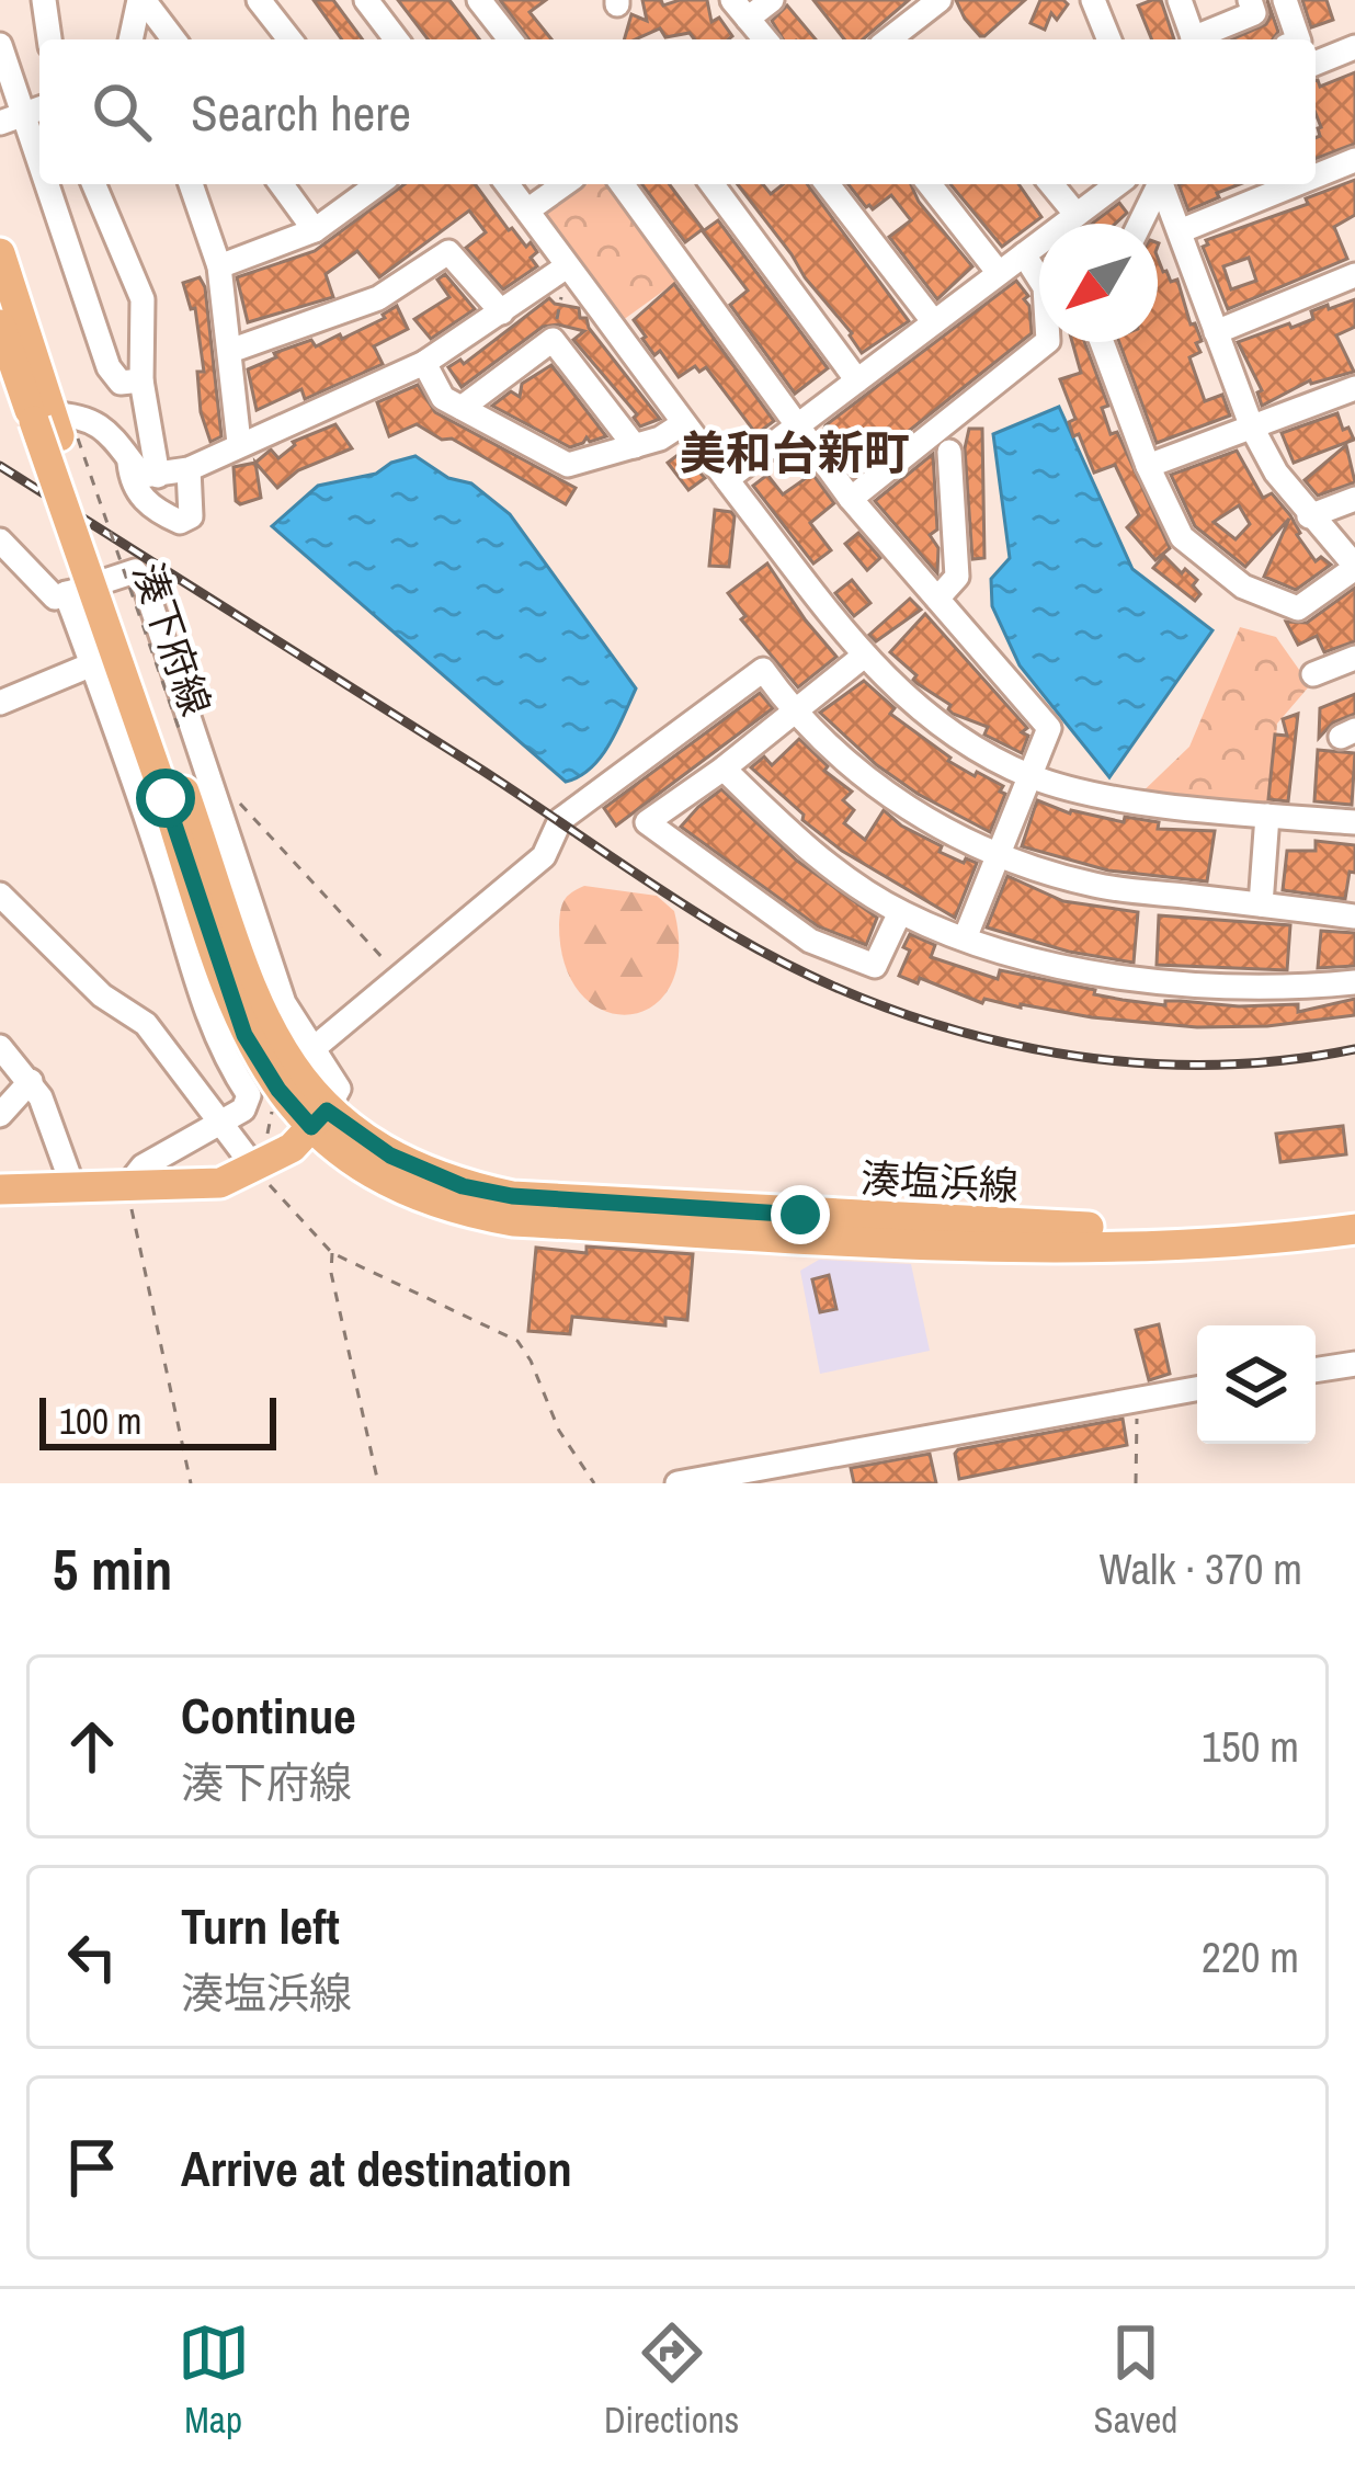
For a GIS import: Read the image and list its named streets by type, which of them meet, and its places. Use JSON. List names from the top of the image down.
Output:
{
  "streets": {
    "main road": ["湊下府線", "湊塩浜線"]
  },
  "crossings": [
    ["湊下府線", "湊塩浜線"]
  ],
  "districts": ["美和台新町"],
  "scale_bar": "100 m",
  "north": "bottom left",
  "page": {
    "search": "Search here",
    "scale": "100 m",
    "heading": ["5 min", "Walk · 370 m"],
    "list": [
      ["Continue", "湊下府線", "150 m"],
      ["Turn left", "湊塩浜線", "220 m"],
      "Arrive at destination"
    ],
    "nav": ["Map", "Directions", "Saved"]
  }
}
